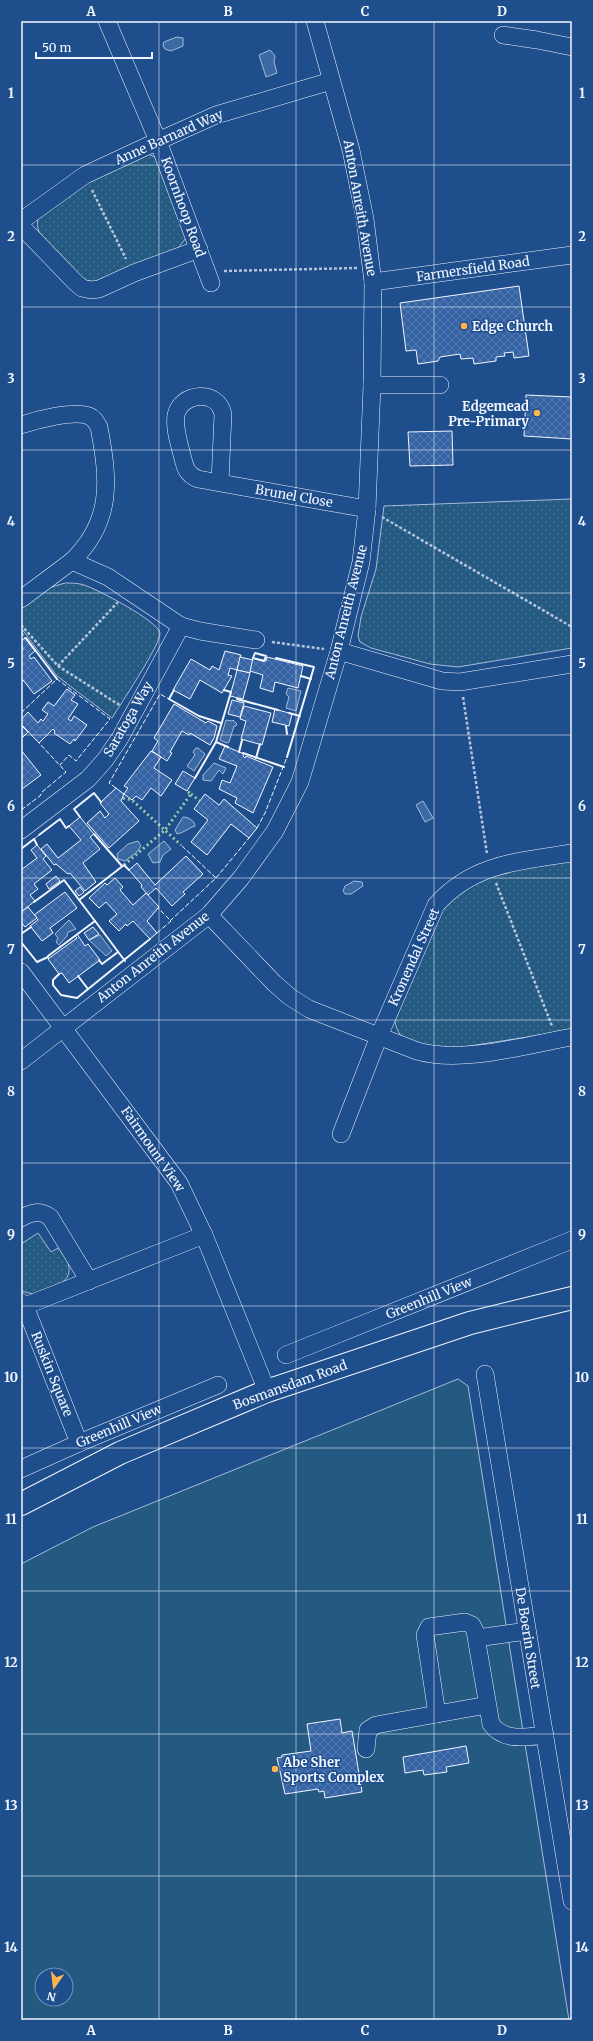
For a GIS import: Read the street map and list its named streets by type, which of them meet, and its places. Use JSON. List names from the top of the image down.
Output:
{
  "streets": {
    "main road": ["Bosmansdam Road"],
    "street": [
      "Anne Barnard Way",
      "Koornhoop Road",
      "Anton Anreith Avenue",
      "Farmersfield Road",
      "Brunel Close",
      "Saratoga Way",
      "Kronendal Street",
      "Fairmount View",
      "Greenhill View",
      "Ruskin Square",
      "De Boerin Street"
    ]
  },
  "crossings": [
    ["Anne Barnard Way", "Koornhoop Road"],
    ["Anne Barnard Way", "Anton Anreith Avenue"],
    ["Anton Anreith Avenue", "Farmersfield Road"],
    ["Anton Anreith Avenue", "Brunel Close"],
    ["Anton Anreith Avenue", "Fairmount View"],
    ["Fairmount View", "Ruskin Square"],
    ["Fairmount View", "Bosmansdam Road"],
    ["Greenhill View", "Ruskin Square"]
  ],
  "places": ["Edge Church", "Edgemead Pre-Primary", "Abe Sher Sports Complex"],
  "scale_bar": "50 m",
  "north": "bottom",
  "grid": {
    "columns": [
      "A",
      "B",
      "C",
      "D"
    ],
    "rows": [
      "1",
      "2",
      "3",
      "4",
      "5",
      "6",
      "7",
      "8",
      "9",
      "10",
      "11",
      "12",
      "13",
      "14"
    ]
  }
}
